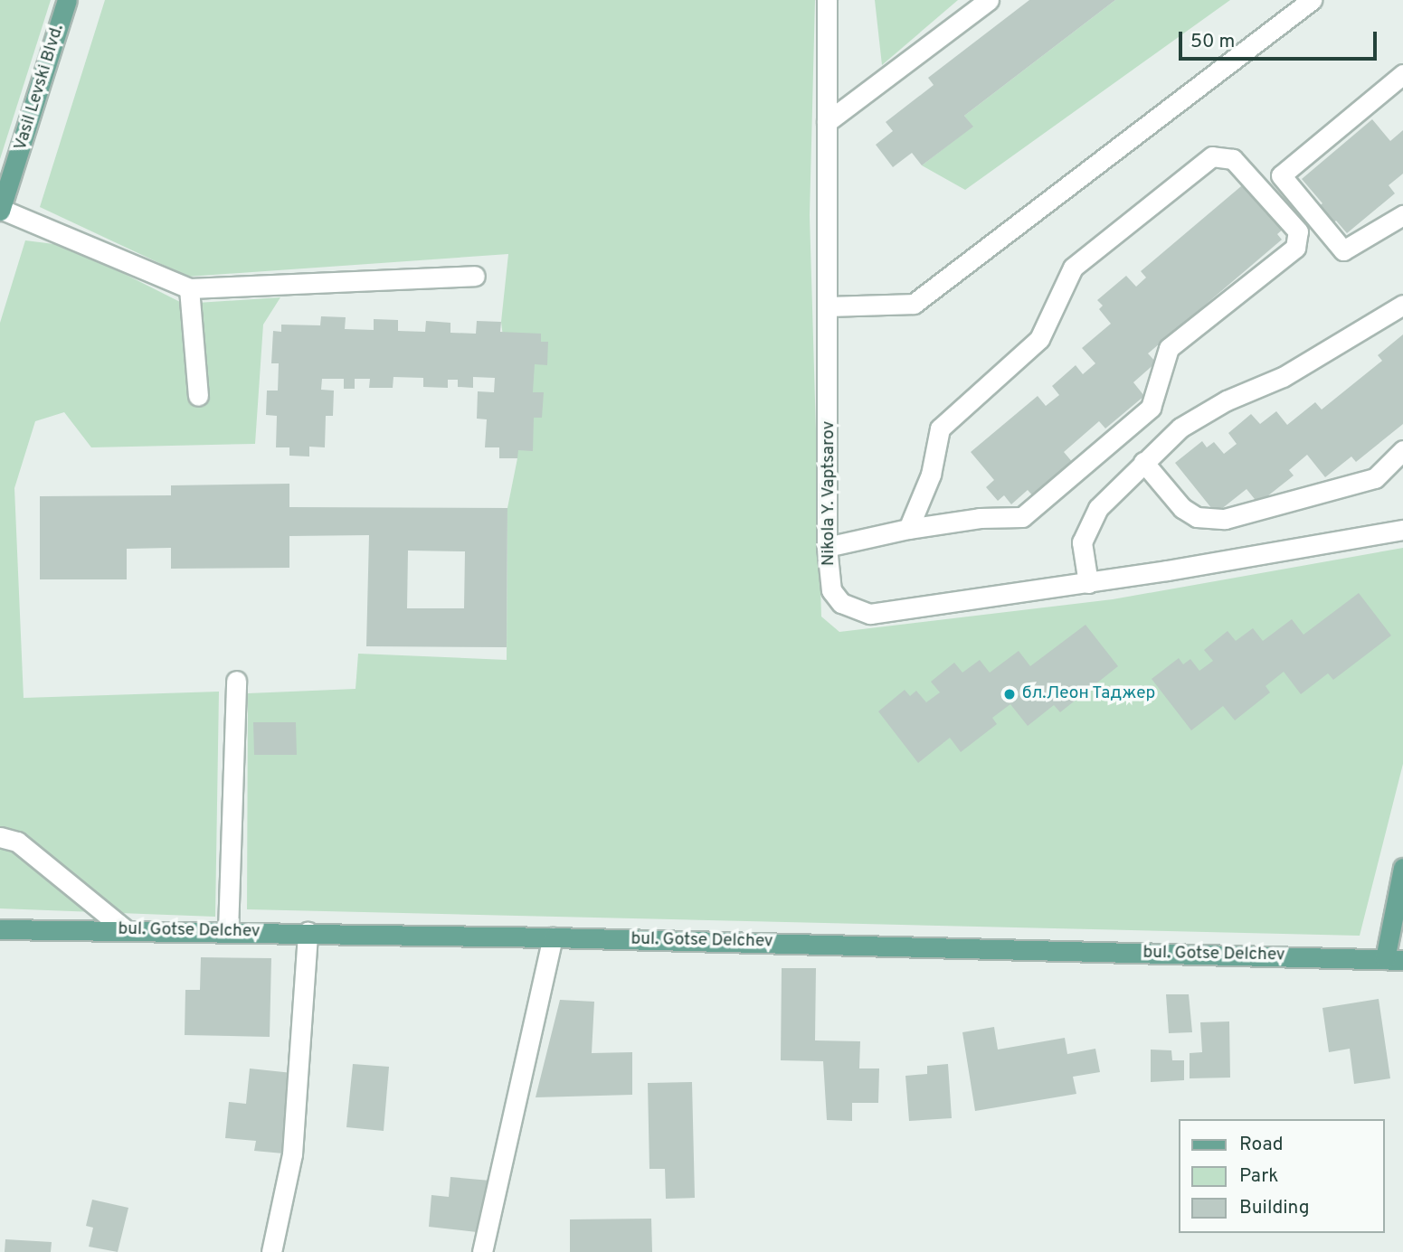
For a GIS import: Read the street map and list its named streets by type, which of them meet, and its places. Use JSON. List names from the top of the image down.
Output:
{
  "streets": {
    "main road": ["Vasil Levski Blvd.", "bul. Gotse Delchev"],
    "street": ["Nikola Y. Vaptsarov"]
  },
  "places": ["бл.Леон Таджер"],
  "legend": ["Road", "Park", "Building"],
  "scale_bar": "50 m"
}
